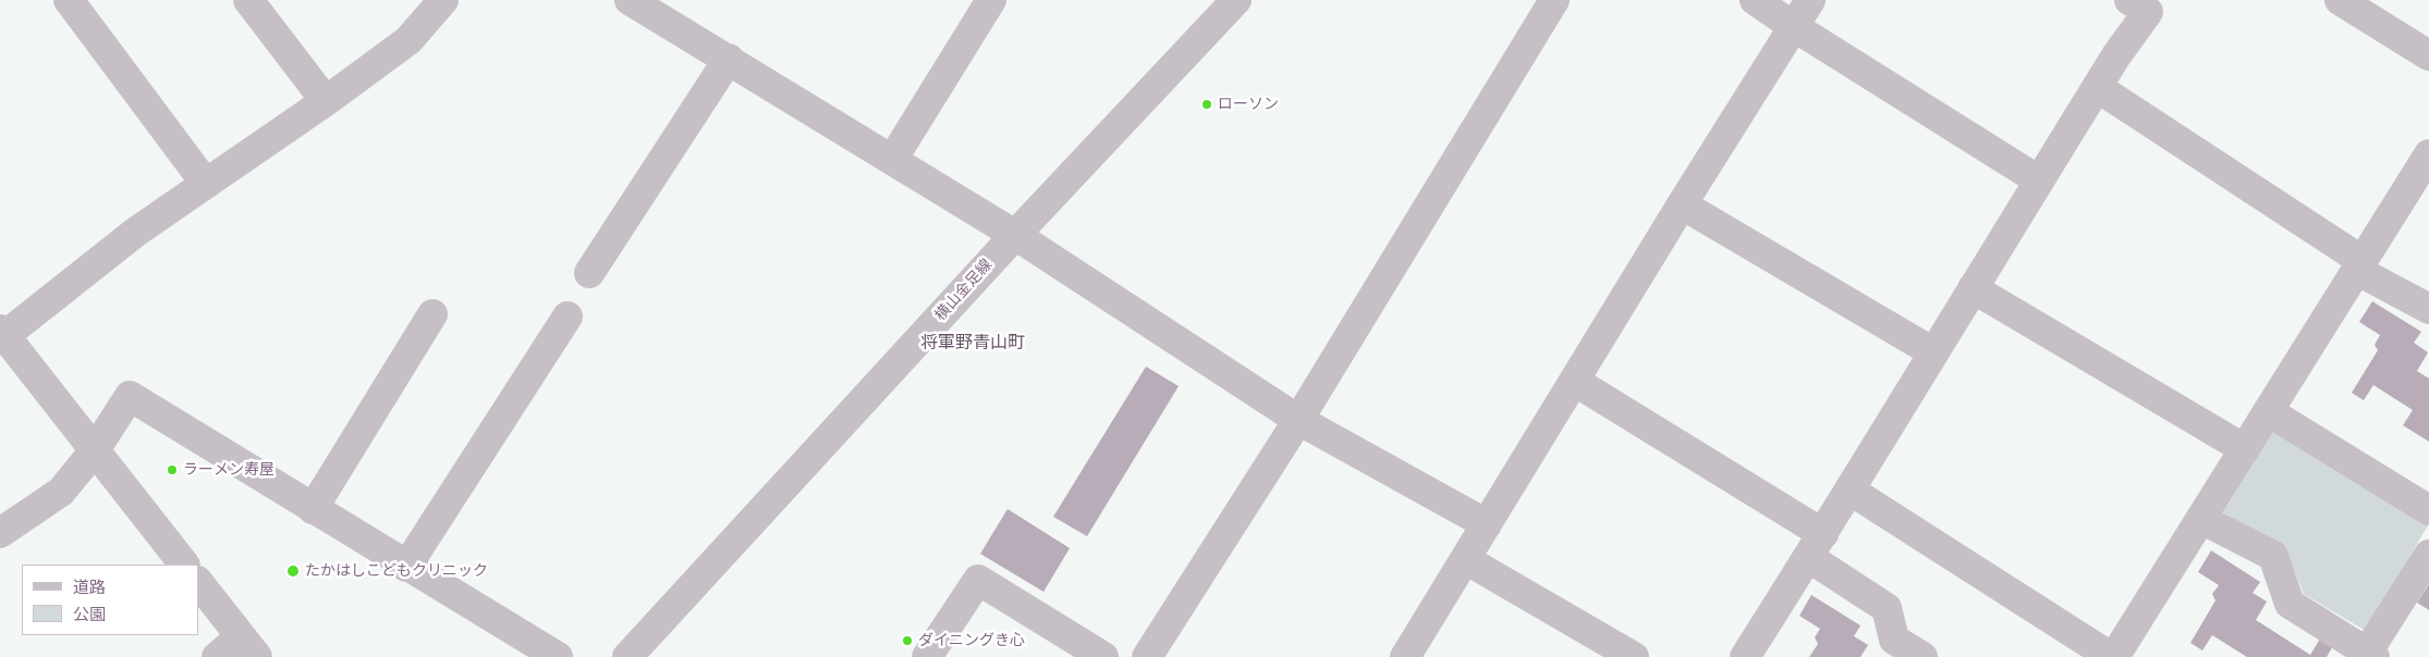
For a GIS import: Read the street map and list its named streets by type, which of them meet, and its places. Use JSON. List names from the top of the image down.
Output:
{
  "streets": {
    "street": ["横山金足線"]
  },
  "districts": ["将軍野青山町"],
  "places": [
    "ローソン",
    "ラーメン寿屋",
    "たかはしこどもクリニック",
    "ダイニングき心"
  ],
  "legend": ["道路", "公園"]
}
